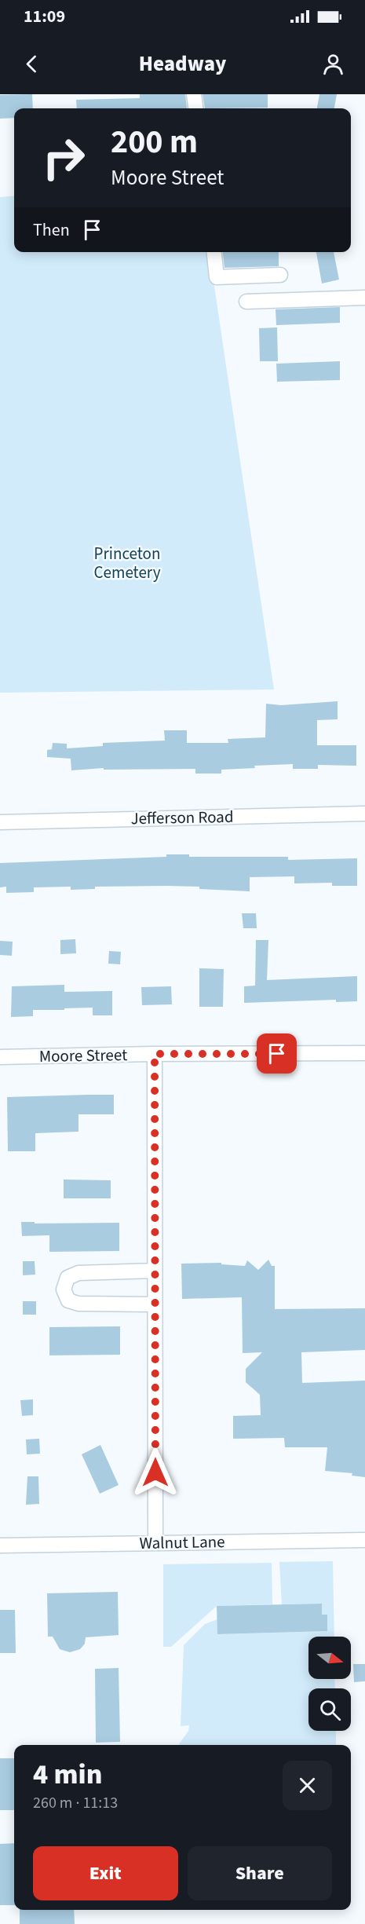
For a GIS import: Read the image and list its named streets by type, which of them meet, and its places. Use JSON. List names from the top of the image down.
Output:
{
  "streets": {
    "street": ["Jefferson Road", "Moore Street", "Walnut Lane"]
  },
  "parks": ["Princeton Cemetery"],
  "north": "right",
  "page": {
    "status": "11:09",
    "header": "Headway",
    "turn": ["200 m", "Moore Street"],
    "then": "Then",
    "heading": ["4 min", "260 m · 11:13"],
    "buttons": ["Exit", "Share"]
  }
}
